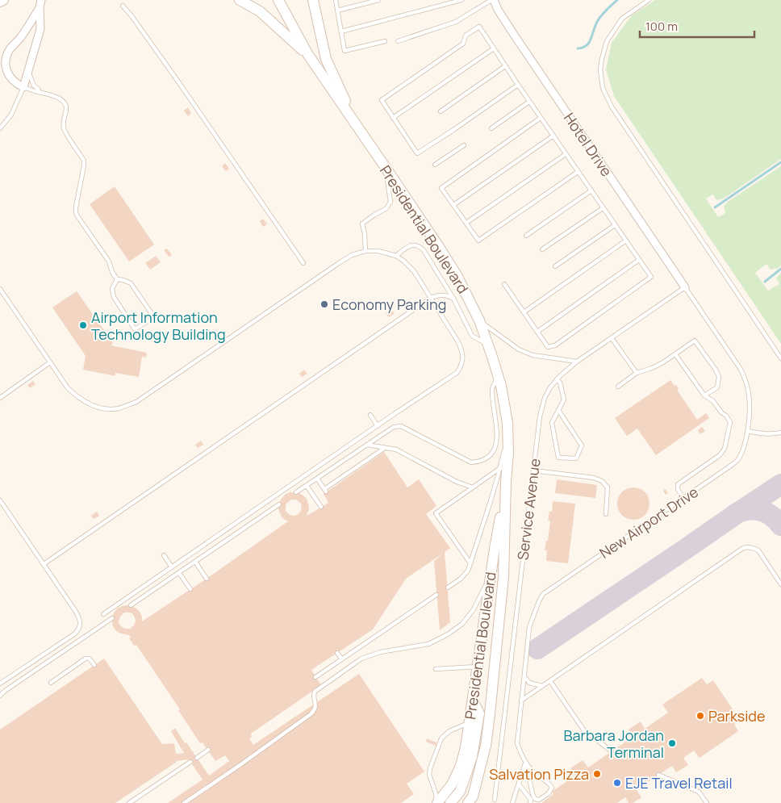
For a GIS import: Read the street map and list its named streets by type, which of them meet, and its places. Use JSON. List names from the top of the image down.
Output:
{
  "streets": {
    "main road": ["Presidential Boulevard"],
    "street": ["Hotel Drive"],
    "lane": ["Service Avenue", "New Airport Drive"]
  },
  "crossings": [
    ["Hotel Drive", "Service Avenue"],
    ["Hotel Drive", "New Airport Drive"],
    ["Service Avenue", "New Airport Drive"]
  ],
  "places": [
    "Economy Parking",
    "Airport Information Technology Building",
    "Parkside",
    "Barbara Jordan Terminal",
    "Salvation Pizza",
    "EJE Travel Retail"
  ],
  "scale_bar": "100 m"
}
